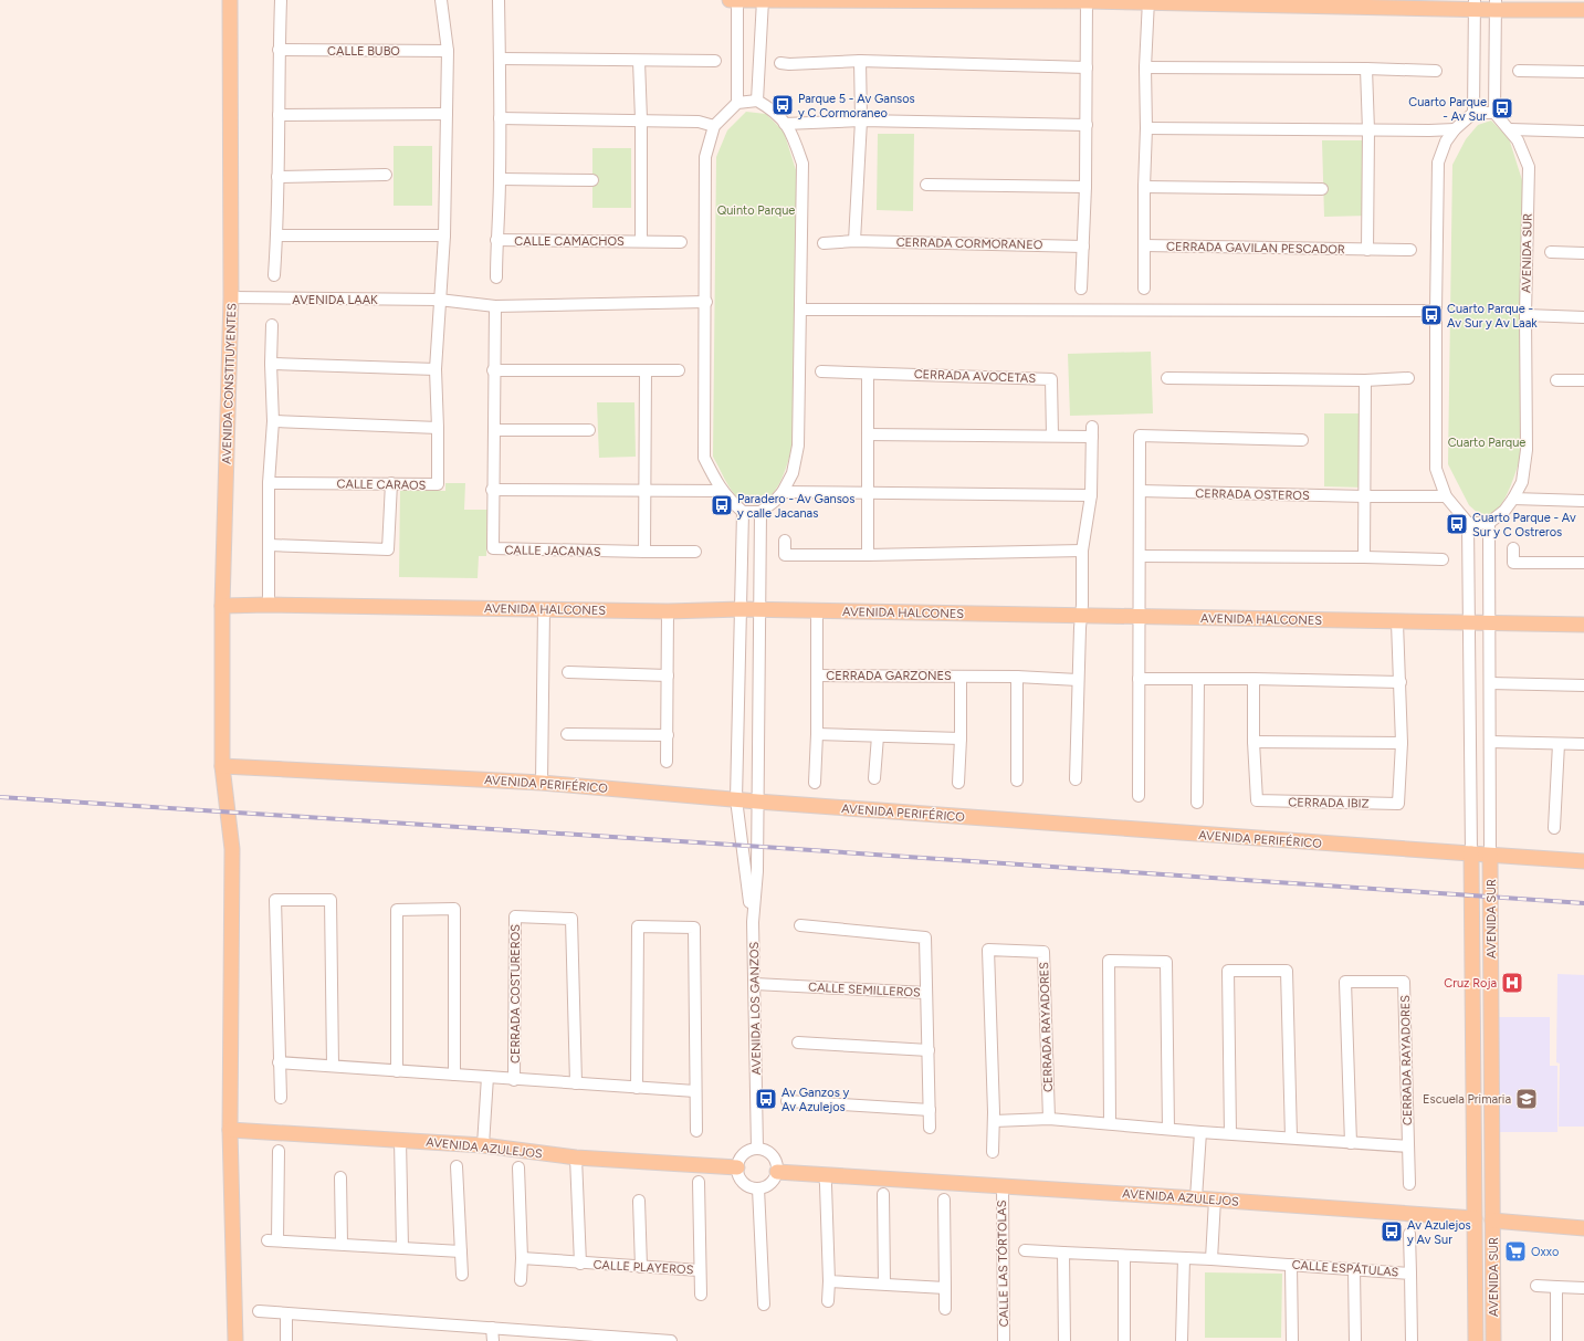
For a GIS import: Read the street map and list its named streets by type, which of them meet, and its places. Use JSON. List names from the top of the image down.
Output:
{
  "streets": {
    "main road": [
      "AVENIDA SUR",
      "AVENIDA CONSTITUYENTES",
      "AVENIDA HALCONES",
      "AVENIDA PERIFÉRICO",
      "AVENIDA AZULEJOS"
    ],
    "street": [
      "CALLE BUBO",
      "CALLE CAMACHOS",
      "CERRADA CORMORANEO",
      "CERRADA GAVILAN PESCADOR",
      "AVENIDA LAAK",
      "CERRADA AVOCETAS",
      "CALLE CARAOS",
      "CERRADA OSTEROS",
      "CALLE JACANAS",
      "CERRADA GARZONES",
      "CERRADA IBIZ",
      "CALLE SEMILLEROS",
      "CERRADA COSTUREROS",
      "AVENIDA LOS GANZOS",
      "CERRADA RAYADORES",
      "CALLE LAS TÓRTOLAS",
      "CALLE PLAYEROS",
      "CALLE ESPÁTULAS"
    ]
  },
  "crossings": [
    ["AVENIDA SUR", "AVENIDA HALCONES"],
    ["AVENIDA SUR", "AVENIDA PERIFÉRICO"],
    ["AVENIDA SUR", "AVENIDA AZULEJOS"],
    ["AVENIDA LAAK", "AVENIDA CONSTITUYENTES"],
    ["AVENIDA LAAK", "CALLE CARAOS"],
    ["AVENIDA LAAK", "CALLE JACANAS"],
    ["AVENIDA CONSTITUYENTES", "AVENIDA HALCONES"],
    ["AVENIDA CONSTITUYENTES", "AVENIDA PERIFÉRICO"],
    ["AVENIDA CONSTITUYENTES", "AVENIDA AZULEJOS"],
    ["AVENIDA HALCONES", "CERRADA GARZONES"],
    ["AVENIDA HALCONES", "CERRADA IBIZ"],
    ["CALLE SEMILLEROS", "AVENIDA LOS GANZOS"],
    ["AVENIDA LOS GANZOS", "AVENIDA AZULEJOS"],
    ["AVENIDA AZULEJOS", "CALLE LAS TÓRTOLAS"],
    ["AVENIDA AZULEJOS", "CALLE PLAYEROS"]
  ],
  "parks": ["Quinto Parque", "Cuarto Parque"],
  "places": {
    "bus stop": [
      "Parque 5 - Av Gansos y C Cormoraneo",
      "Cuarto Parque - Av Sur",
      "Cuarto Parque - Av Sur y Av Laak",
      "Paradero - Av Gansos y calle Jacanas",
      "Cuarto Parque - Av Sur y C Ostreros",
      "Av Ganzos y Av Azulejos",
      "Av Azulejos y Av Sur"
    ],
    "hospital": ["Cruz Roja"],
    "school or university": ["Escuela Primaria"],
    "supermarket": ["Oxxo"]
  }
}
